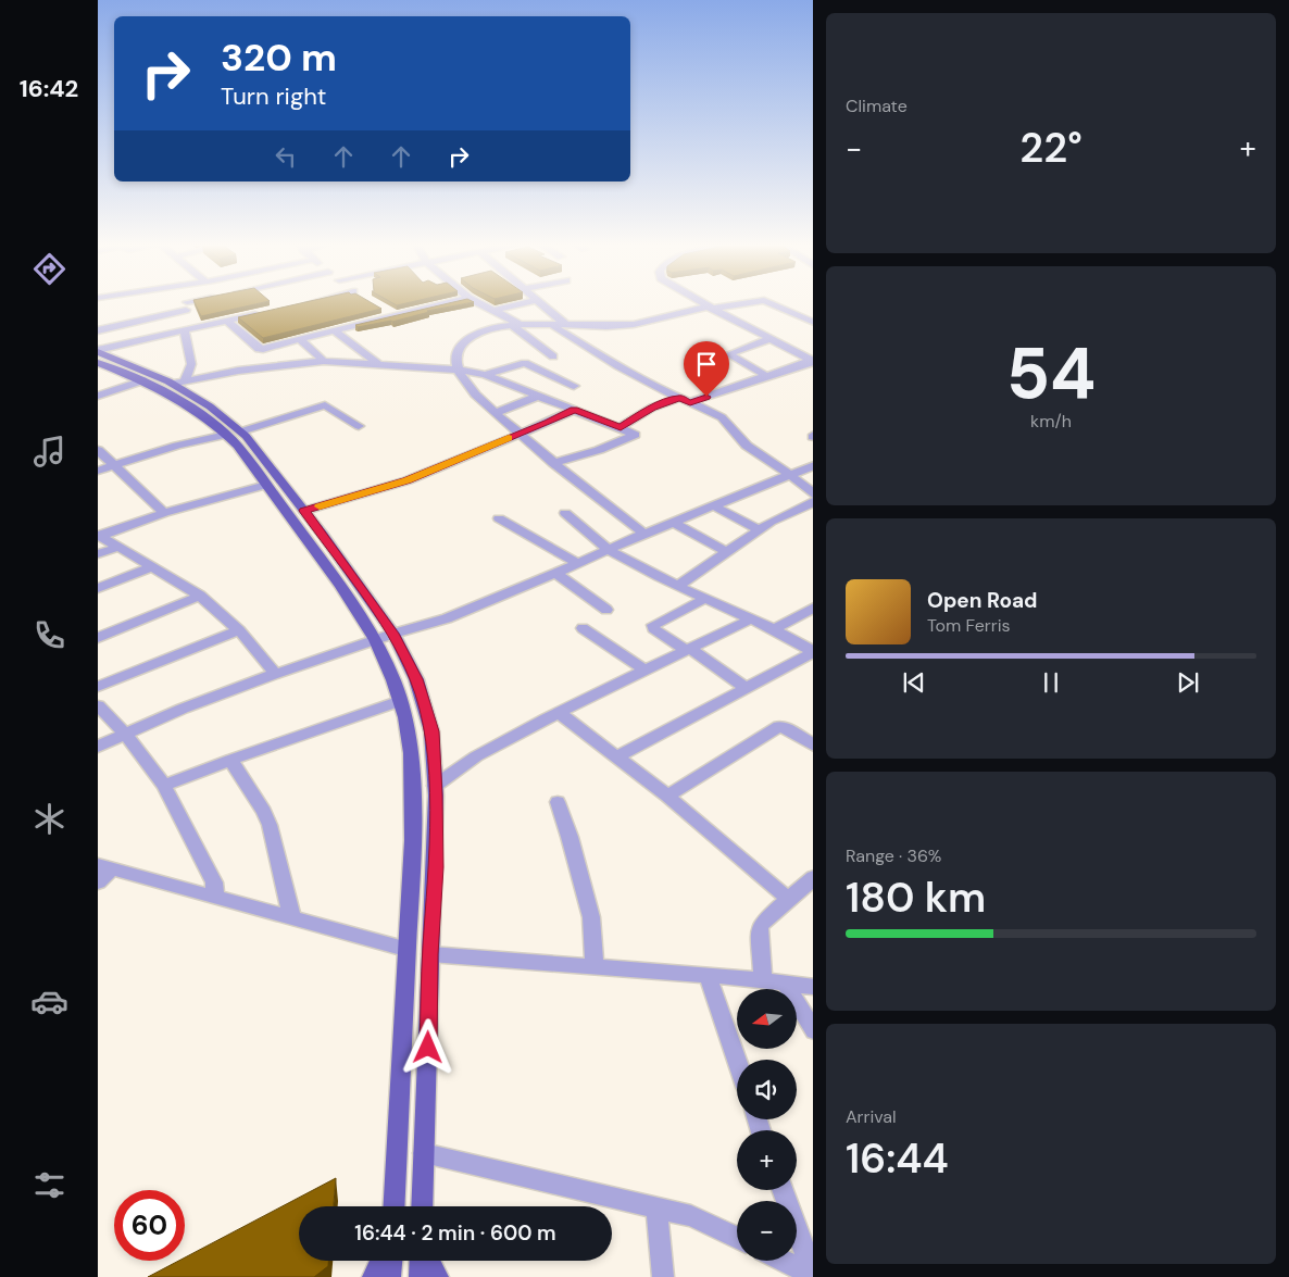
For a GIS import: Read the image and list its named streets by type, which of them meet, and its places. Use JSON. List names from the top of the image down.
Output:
{
  "north": "left",
  "page": {
    "tabs": "16:42",
    "tile": [
      "Climate",
      ["54", "km/h"],
      ["Range · 36%", "180 km"],
      ["Arrival", "16:44"]
    ],
    "turn": ["320 m", "Turn right"],
    "heat": ["−", "22°", "+"],
    "song": ["Open Road", "Tom Ferris"],
    "map_buttons": ["+", "−"],
    "limit": "60",
    "trip": "16:44 · 2 min · 600 m"
  }
}
